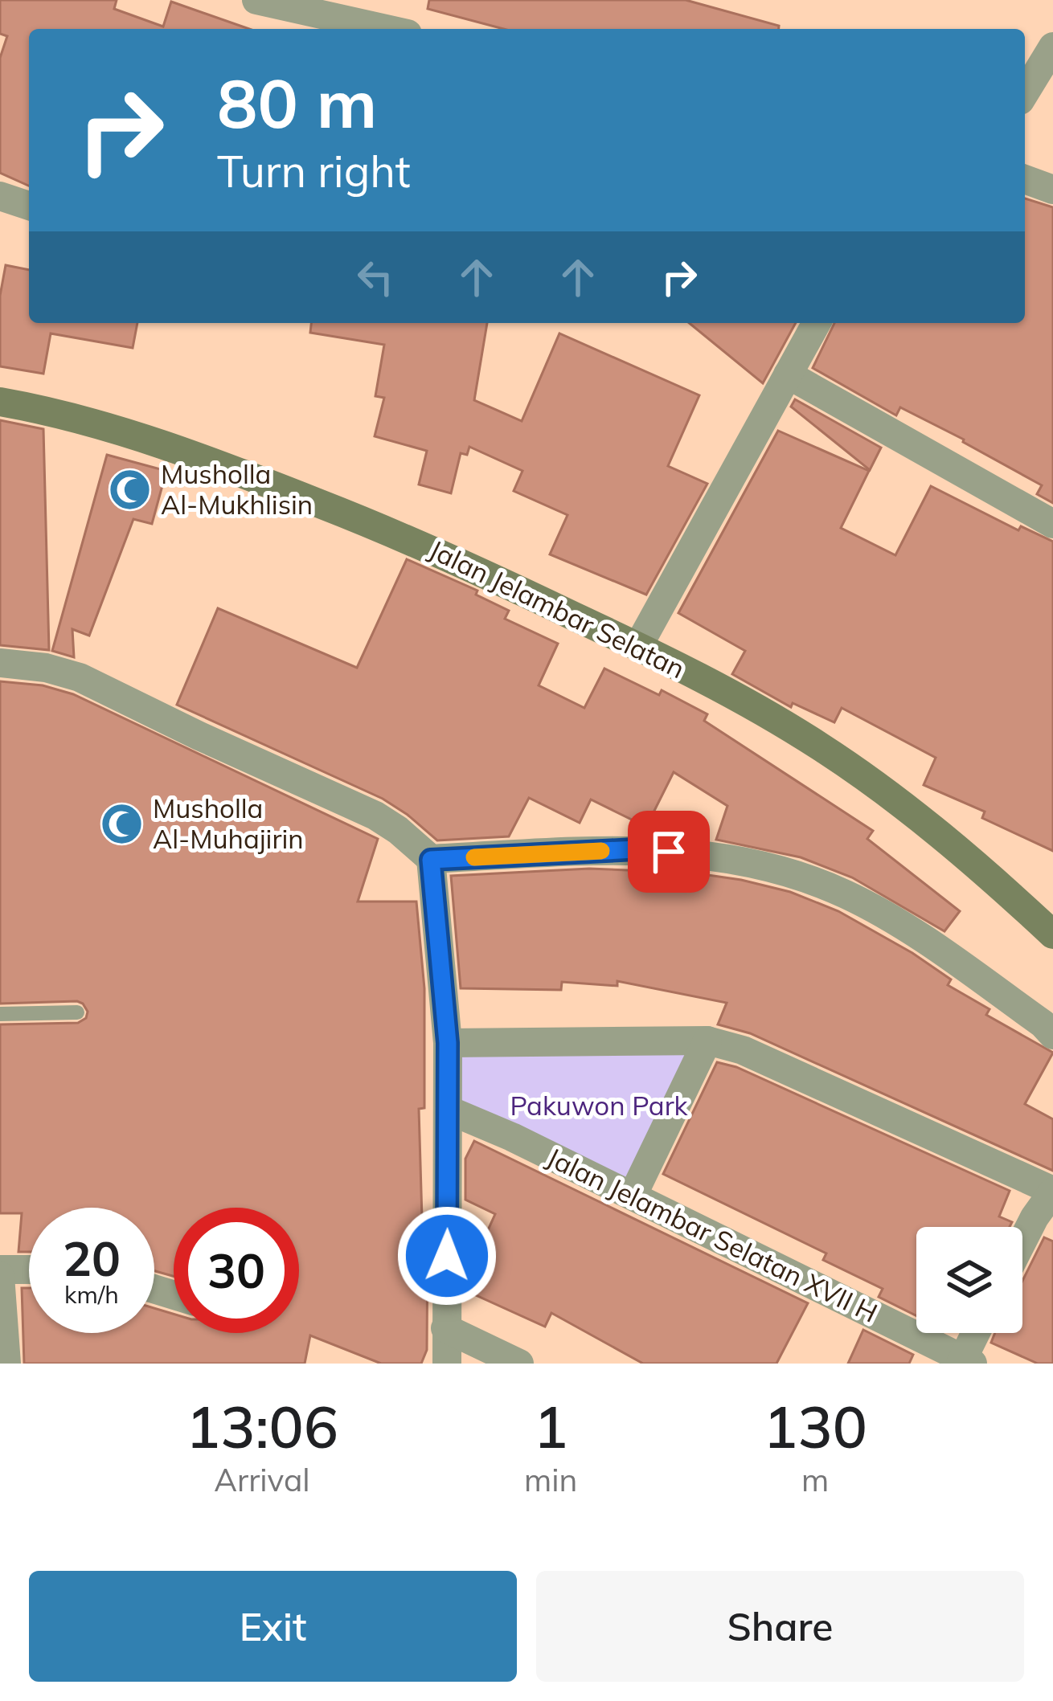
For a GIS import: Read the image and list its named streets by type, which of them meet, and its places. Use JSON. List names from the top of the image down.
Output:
{
  "streets": {
    "street": ["Jalan Jelambar Selatan", "Jalan Jelambar Selatan XVII H"]
  },
  "parks": ["Pakuwon Park"],
  "places": {
    "mosque": ["Musholla Al-Mukhlisin", "Musholla Al-Muhajirin"]
  },
  "page": {
    "turn": ["80 m", "Turn right"],
    "speed": "20 km/h",
    "limit": "30",
    "eta": [
      "13:06",
      "Arrival",
      "1",
      "min",
      "130",
      "m"
    ],
    "buttons": ["Exit", "Share"]
  }
}
